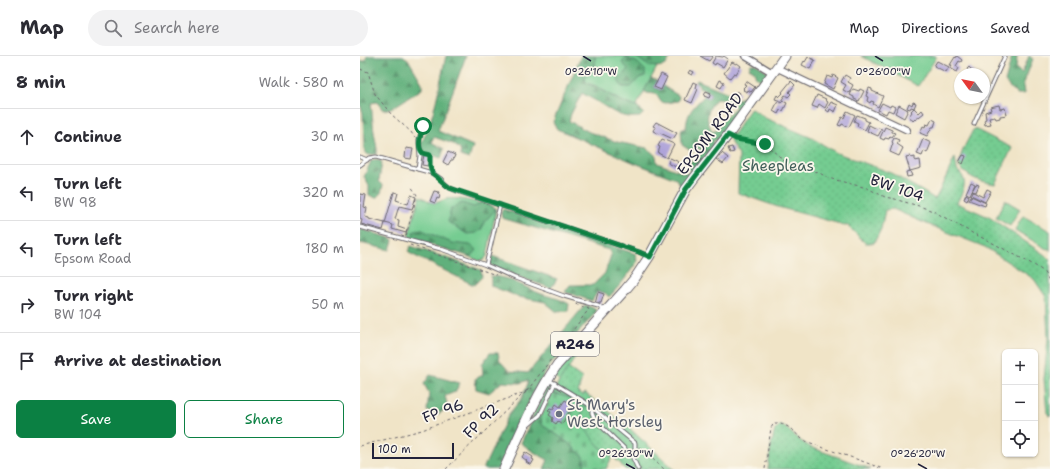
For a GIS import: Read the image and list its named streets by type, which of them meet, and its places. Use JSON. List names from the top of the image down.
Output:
{
  "streets": {
    "main road": ["EPSOM ROAD", "A246"],
    "path": ["BW 104", "FP 96", "FP 92"]
  },
  "crossings": [
    ["EPSOM ROAD", "BW 104"],
    ["FP 96", "FP 92"]
  ],
  "parks": ["Sheepleas"],
  "places": ["St Mary's West Horsley"],
  "scale_bar": "100 m",
  "north": "top left",
  "page": {
    "header": "Map",
    "search": "Search here",
    "nav": ["Map", "Directions", "Saved"],
    "heading": ["8 min", "Walk · 580 m"],
    "list": [
      ["Continue", "30 m"],
      ["Turn left", "BW 98", "320 m"],
      ["Turn left", "Epsom Road", "180 m"],
      ["Turn right", "BW 104", "50 m"],
      "Arrive at destination"
    ],
    "map_buttons": ["+", "−"],
    "buttons": ["Save", "Share"],
    "scale": "100 m"
  },
  "coordinates": [
    "0°26'00\"W",
    "0°26'10\"W",
    "0°26'30\"W",
    "0°26'20\"W"
  ]
}
